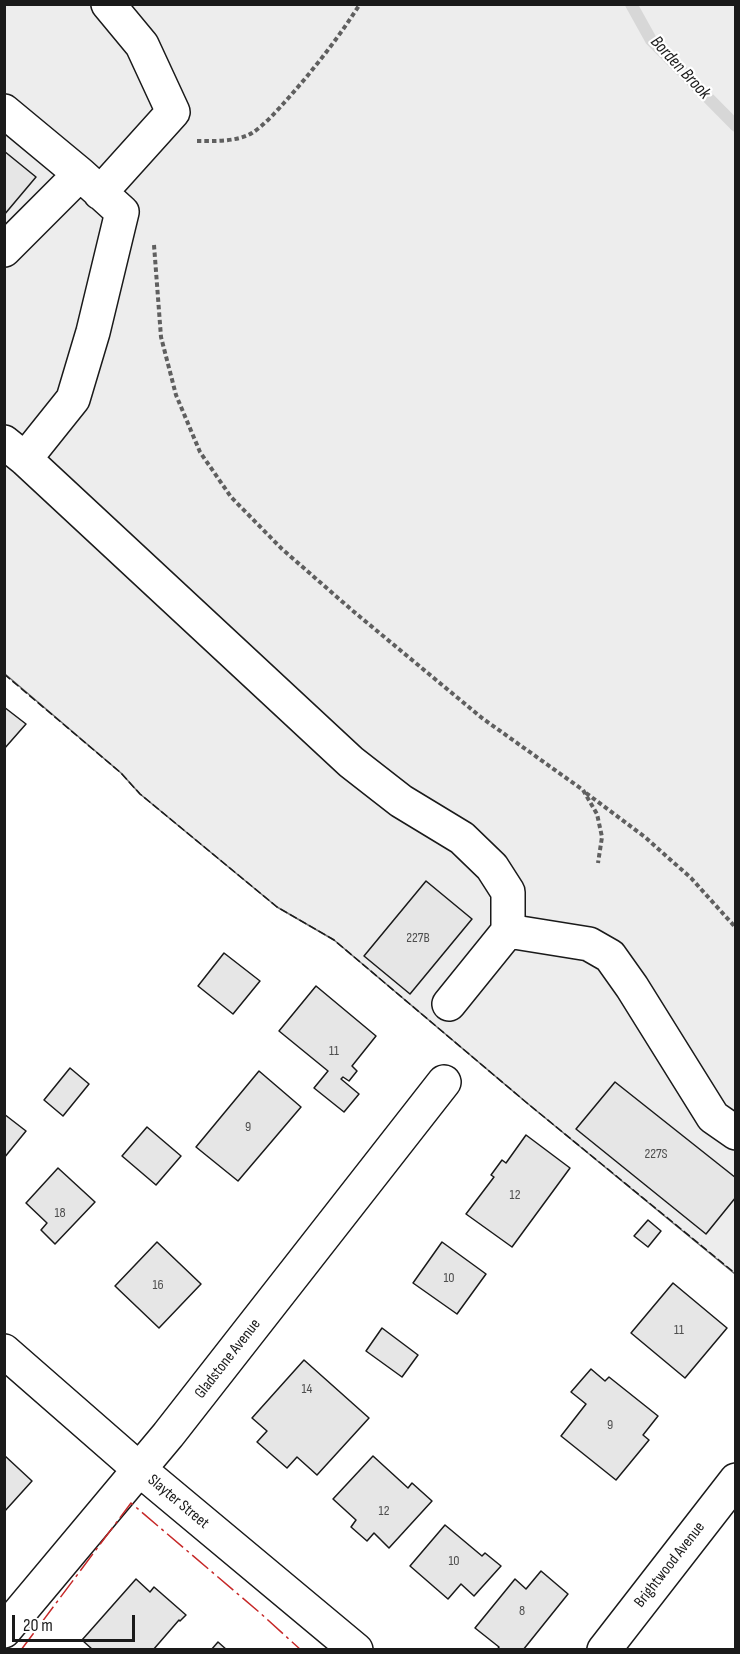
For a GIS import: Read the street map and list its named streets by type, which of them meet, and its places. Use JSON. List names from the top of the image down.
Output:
{
  "streets": {
    "street": ["Gladstone Avenue", "Slayter Street", "Brightwood Avenue"]
  },
  "crossings": [
    ["Gladstone Avenue", "Slayter Street"]
  ],
  "water": ["Borden Brook"],
  "house_numbers": [
    "227B",
    "11",
    "9",
    "227S",
    "12",
    "18",
    "10",
    "16",
    "11",
    "14",
    "9",
    "12",
    "10",
    "8"
  ],
  "scale_bar": "20 m"
}
